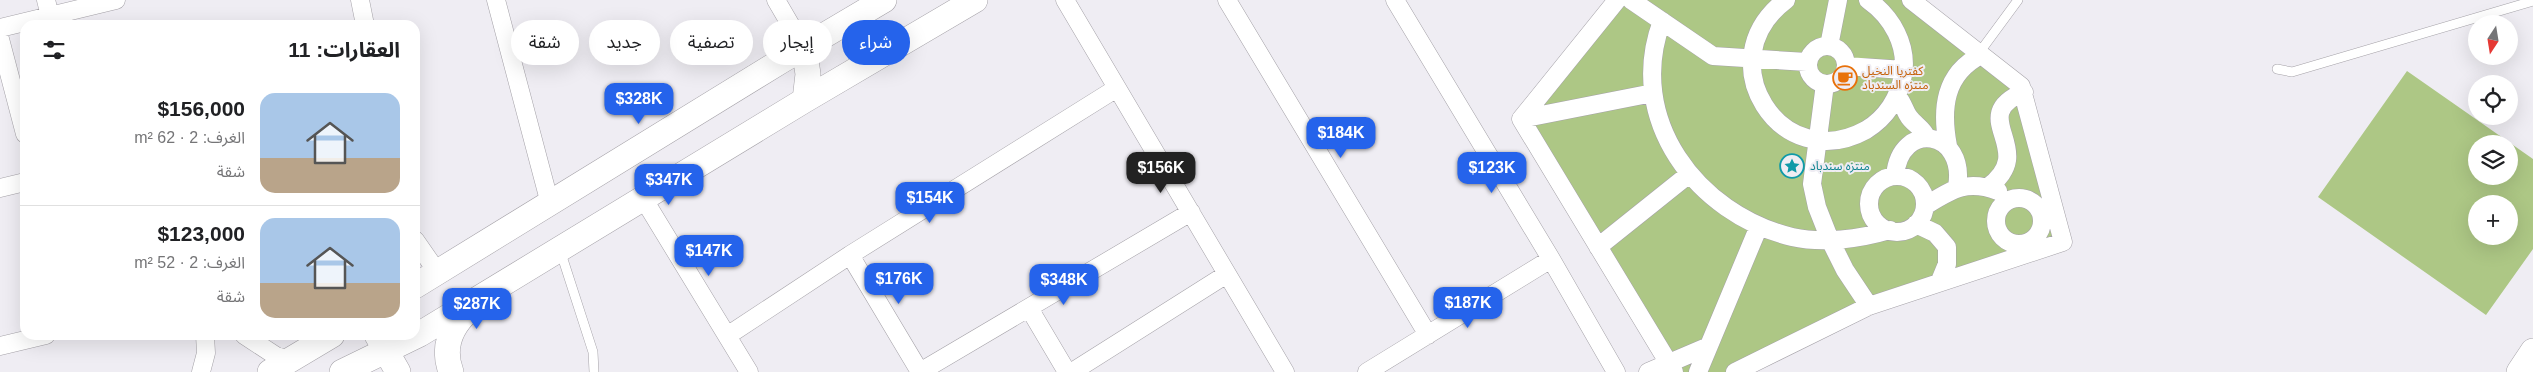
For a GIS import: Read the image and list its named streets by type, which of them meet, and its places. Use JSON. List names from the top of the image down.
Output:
{
  "places": {
    "cafe": ["كفتريا النخيل منتزه السندباد"],
    "place": ["منتزه سندباد"]
  },
  "north": "bottom",
  "page": {
    "map_buttons": "+",
    "chip": [
      "شراء",
      "إيجار",
      "تصفية",
      "جديد",
      "شقة"
    ],
    "heading": "العقارات: 11",
    "list": [
      {
        "name": "$156,000",
        "note": "الغرف: 2 · 62 m² · شقة"
      },
      {
        "name": "$123,000",
        "note": "الغرف: 2 · 52 m² · شقة"
      }
    ],
    "price": [
      "$328K",
      "$184K",
      "$156K",
      "$123K",
      "$347K",
      "$154K",
      "$147K",
      "$176K",
      "$348K",
      "$187K",
      "$287K"
    ]
  }
}
